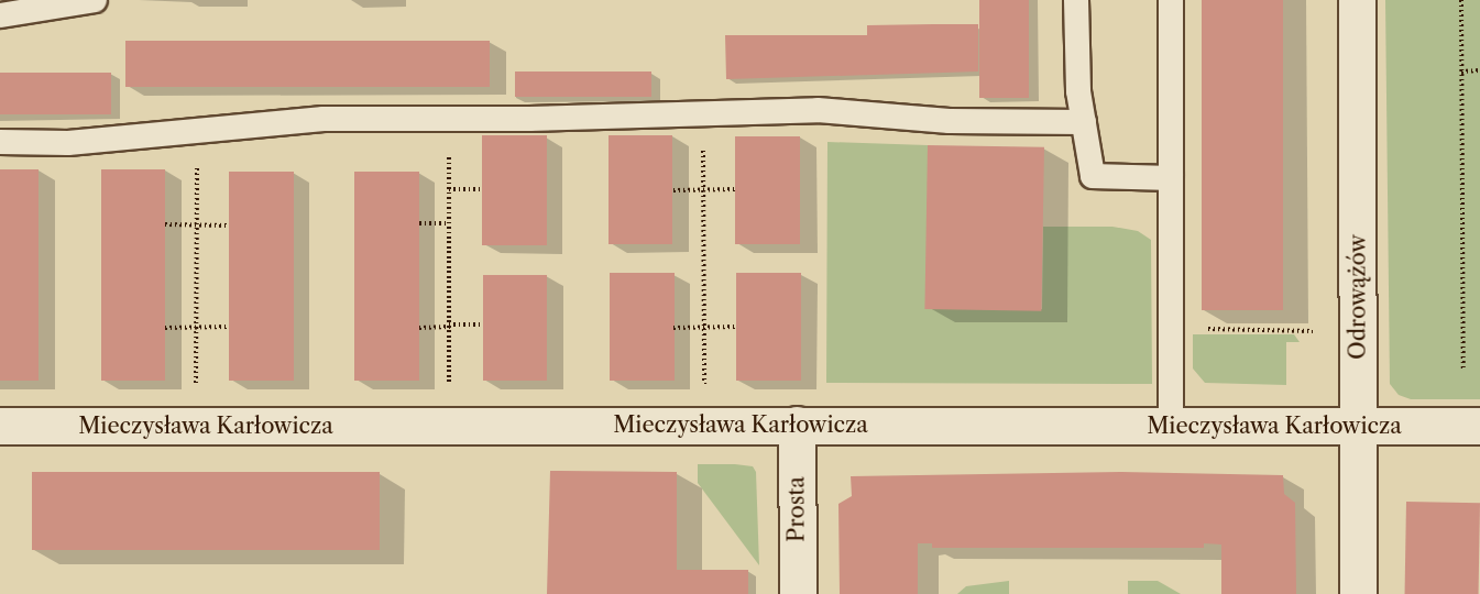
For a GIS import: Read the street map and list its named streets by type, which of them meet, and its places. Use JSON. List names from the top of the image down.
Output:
{
  "streets": {
    "street": ["Odrowążów", "Mieczysława Karłowicza", "Prosta"]
  },
  "crossings": [
    ["Odrowążów", "Mieczysława Karłowicza"],
    ["Mieczysława Karłowicza", "Prosta"]
  ]
}
